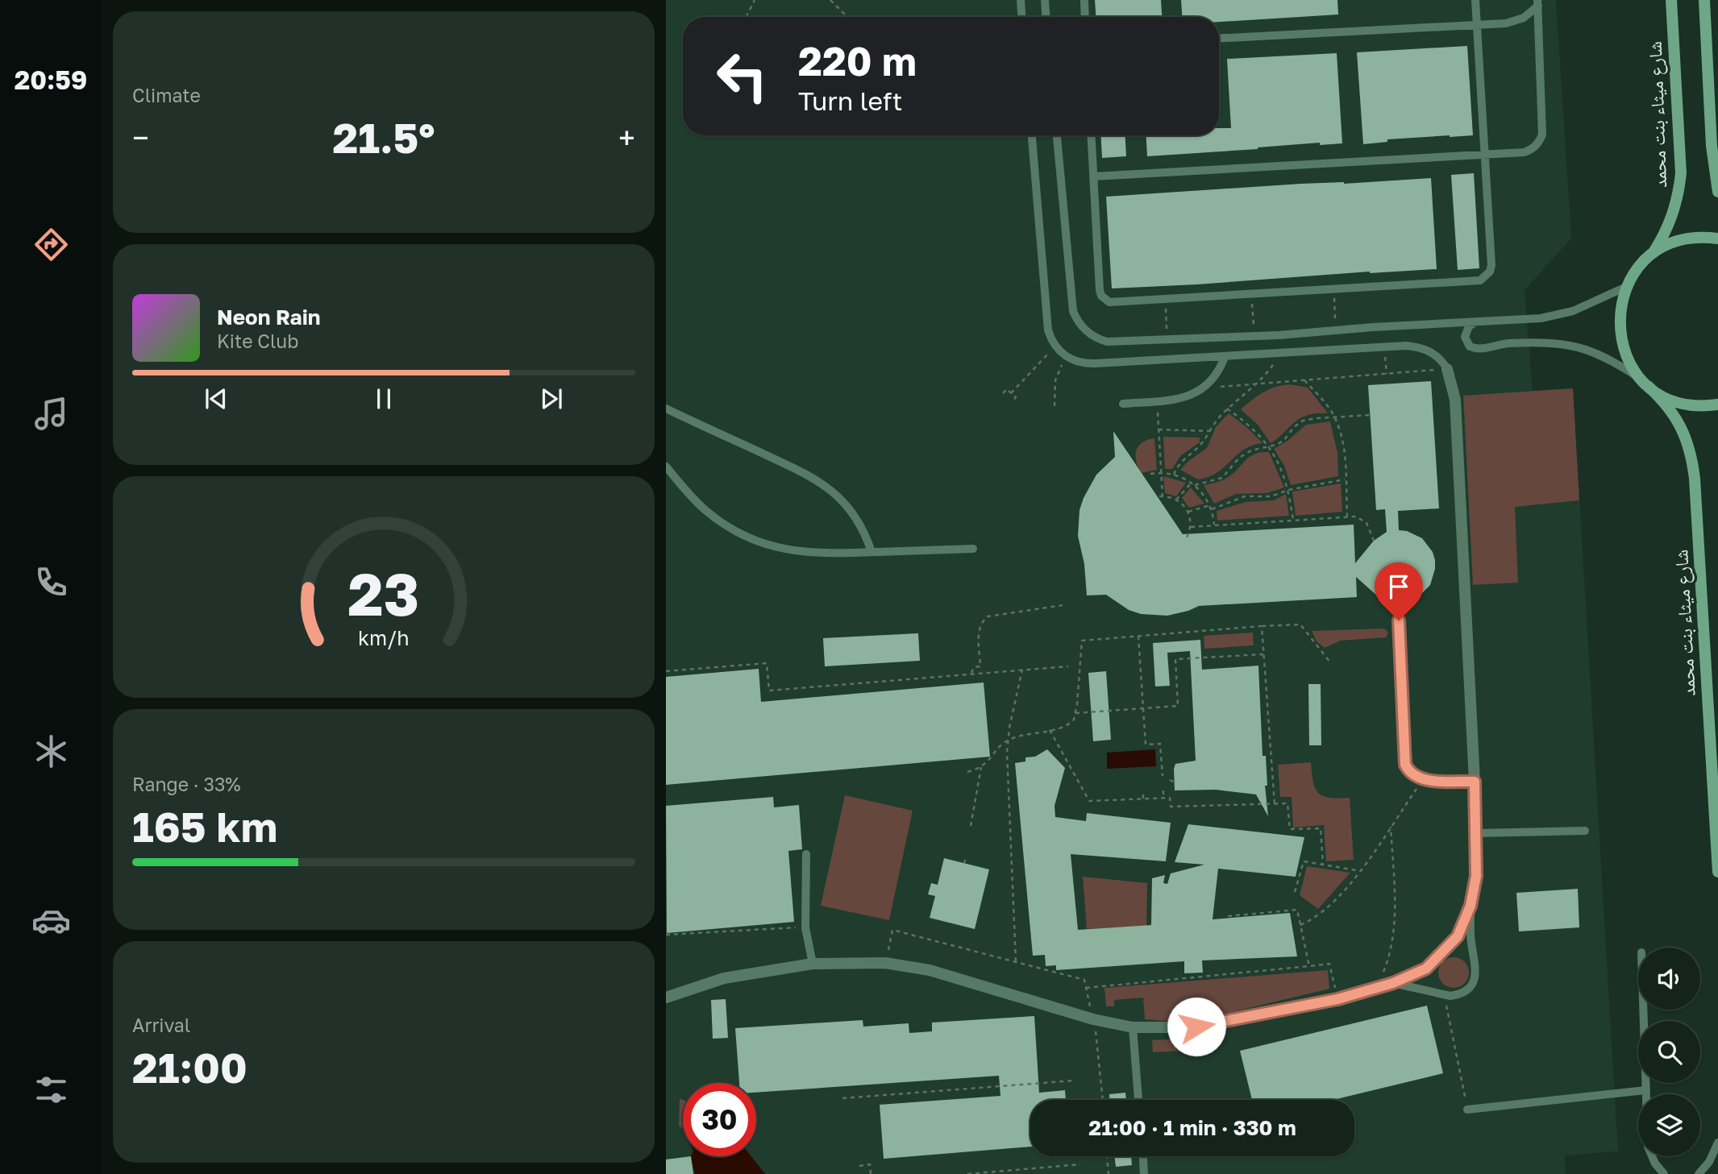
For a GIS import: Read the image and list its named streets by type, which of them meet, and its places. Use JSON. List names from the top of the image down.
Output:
{
  "streets": {
    "main road": ["شارع ميثاء بنت محمد"]
  },
  "page": {
    "tabs": "20:59",
    "tile": [
      "Climate",
      ["Range · 33%", "165 km"],
      ["Arrival", "21:00"]
    ],
    "turn": ["220 m", "Turn left"],
    "heat": ["−", "21.5°", "+"],
    "song": ["Neon Rain", "Kite Club"],
    "limit": "30",
    "trip": "21:00 · 1 min · 330 m",
    "gauge": ["23", "km/h"]
  }
}
